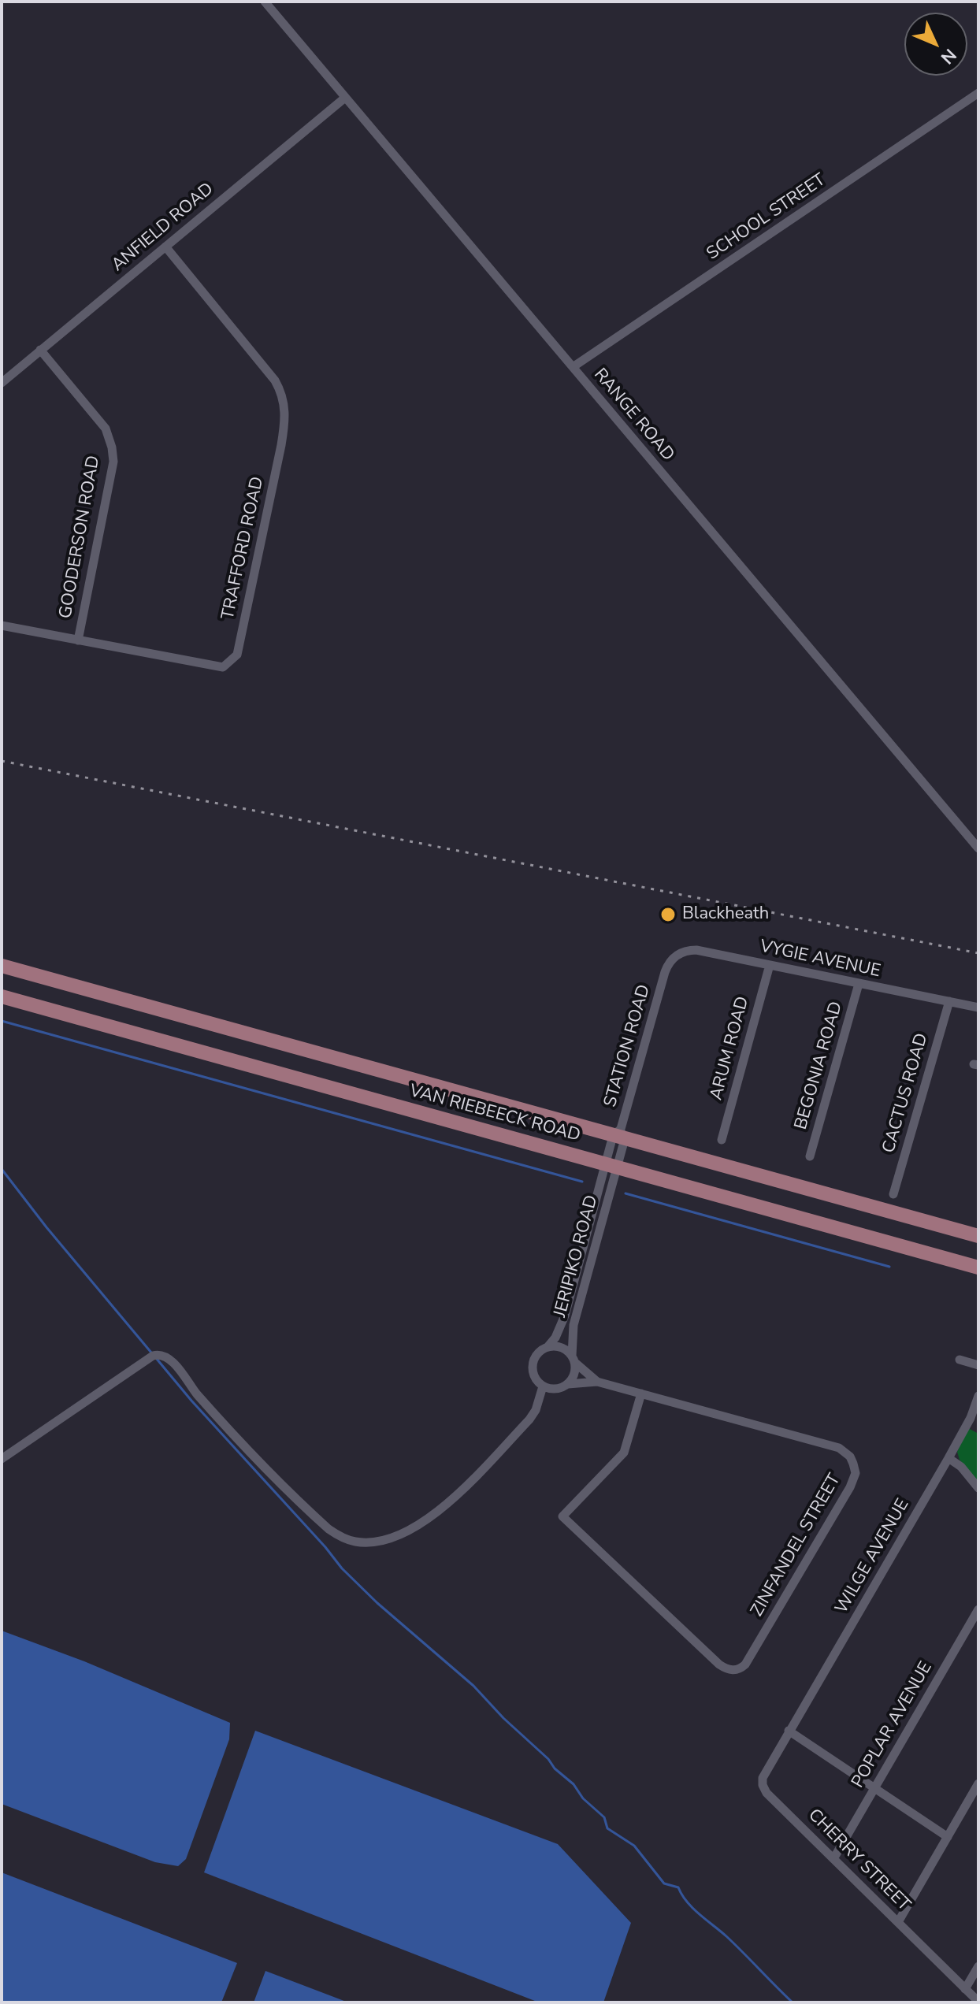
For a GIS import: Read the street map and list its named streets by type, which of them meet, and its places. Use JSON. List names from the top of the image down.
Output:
{
  "streets": {
    "main road": ["VAN RIEBEECK ROAD"],
    "street": [
      "SCHOOL STREET",
      "ANFIELD ROAD",
      "RANGE ROAD",
      "GOODERSON ROAD",
      "TRAFFORD ROAD",
      "VYGIE AVENUE",
      "STATION ROAD",
      "ARUM ROAD",
      "BEGONIA ROAD",
      "CACTUS ROAD",
      "JERIPIKO ROAD",
      "ZINFANDEL STREET",
      "WILGE AVENUE",
      "POPLAR AVENUE",
      "CHERRY STREET"
    ]
  },
  "crossings": [
    ["SCHOOL STREET", "RANGE ROAD"],
    ["ANFIELD ROAD", "RANGE ROAD"],
    ["ANFIELD ROAD", "GOODERSON ROAD"],
    ["ANFIELD ROAD", "TRAFFORD ROAD"],
    ["GOODERSON ROAD", "TRAFFORD ROAD"],
    ["VYGIE AVENUE", "STATION ROAD"],
    ["VYGIE AVENUE", "ARUM ROAD"],
    ["VYGIE AVENUE", "BEGONIA ROAD"],
    ["VYGIE AVENUE", "CACTUS ROAD"],
    ["STATION ROAD", "VAN RIEBEECK ROAD"],
    ["STATION ROAD", "JERIPIKO ROAD"],
    ["VAN RIEBEECK ROAD", "JERIPIKO ROAD"],
    ["JERIPIKO ROAD", "ZINFANDEL STREET"],
    ["WILGE AVENUE", "CHERRY STREET"],
    ["POPLAR AVENUE", "CHERRY STREET"]
  ],
  "places": ["Blackheath"],
  "north": "bottom right"
}
